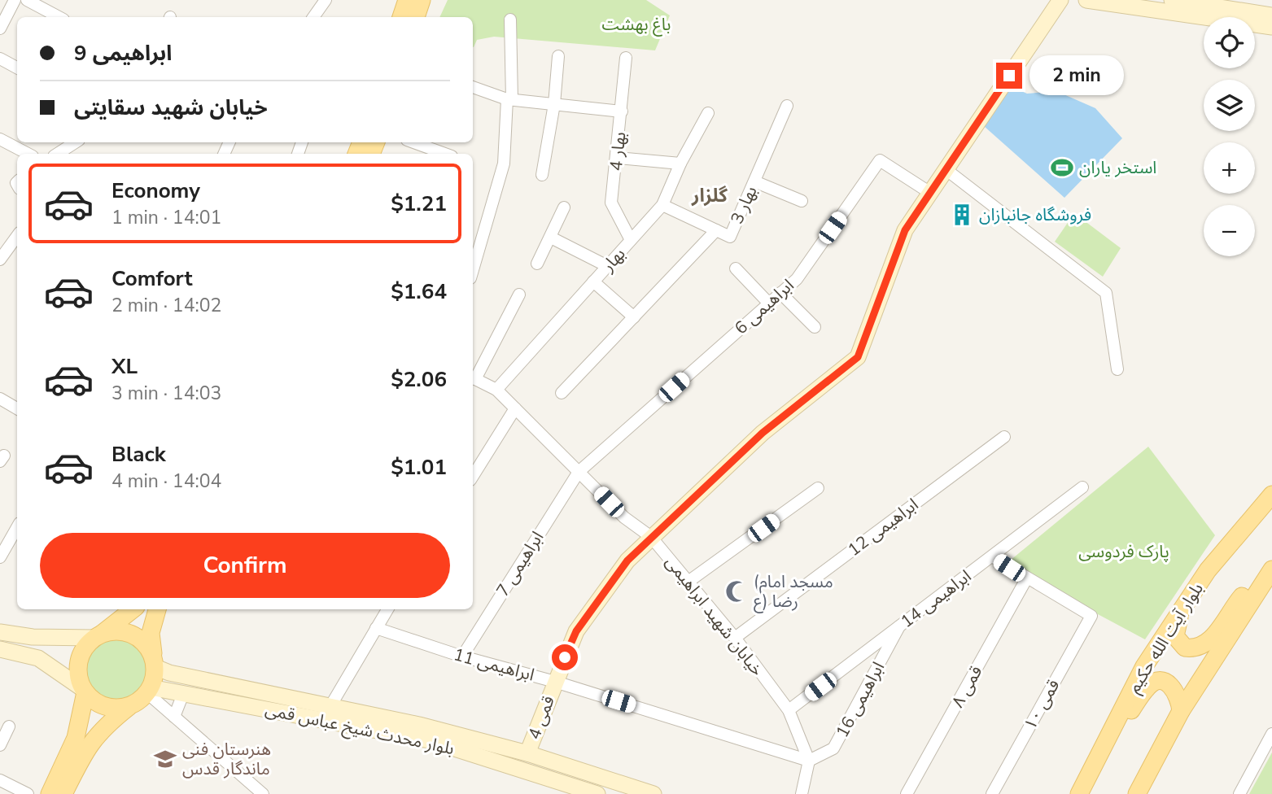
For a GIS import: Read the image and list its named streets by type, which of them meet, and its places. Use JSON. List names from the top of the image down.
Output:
{
  "streets": {
    "main road": ["بلوار آیت الله حکیم", "قمی 4", "بلوار محدث شیخ عباس قمی"],
    "street": [
      "بهار 4",
      "بهار 3",
      "بهار",
      "ابراهیمی 6",
      "ابراهیمی 12",
      "ابراهیمی 7",
      "ابراهیمی 14",
      "خیابان شهید ابراهیمی",
      "ابراهیمی 11",
      "قمی ۸",
      "ابراهیمی 16",
      "قمی ۱۰"
    ]
  },
  "crossings": [
    ["بهار 4", "بهار"],
    ["بهار 3", "بهار"],
    ["بهار", "خیابان شهید ابراهیمی"],
    ["ابراهیمی 6", "ابراهیمی 7"],
    ["ابراهیمی 6", "خیابان شهید ابراهیمی"],
    ["ابراهیمی 6", "قمی 4"],
    ["ابراهیمی 12", "خیابان شهید ابراهیمی"],
    ["ابراهیمی 7", "خیابان شهید ابراهیمی"],
    ["ابراهیمی 7", "ابراهیمی 11"],
    ["ابراهیمی 14", "خیابان شهید ابراهیمی"],
    ["ابراهیمی 14", "ابراهیمی 16"],
    ["خیابان شهید ابراهیمی", "ابراهیمی 11"],
    ["خیابان شهید ابراهیمی", "ابراهیمی 16"],
    ["خیابان شهید ابراهیمی", "قمی 4"],
    ["ابراهیمی 11", "ابراهیمی 16"],
    ["ابراهیمی 11", "قمی 4"],
    ["قمی ۸", "قمی ۱۰"]
  ],
  "districts": ["گلزار"],
  "parks": ["باغ بهشت", "پارک فردوسی"],
  "places": {
    "sports": ["استخر یاران"],
    "building": ["فروشگاه جانبازان"],
    "mosque": ["(مسجد امام رضا (ع"],
    "school or university": ["هنرستان فنی ماندگار قدس"]
  },
  "page": {
    "map_buttons": ["+", "−"],
    "banner": ["ابراهیمی 9", "خیابان شهید سقایتی"],
    "bubble": "2 min",
    "list": [
      {
        "name": "Economy",
        "note": "1 min · 14:01",
        "value": "$1.21"
      },
      {
        "name": "Comfort",
        "note": "2 min · 14:02",
        "value": "$1.64"
      },
      {
        "name": "XL",
        "note": "3 min · 14:03",
        "value": "$2.06"
      },
      {
        "name": "Black",
        "note": "4 min · 14:04",
        "value": "$1.01"
      }
    ],
    "buttons": "Confirm"
  }
}
